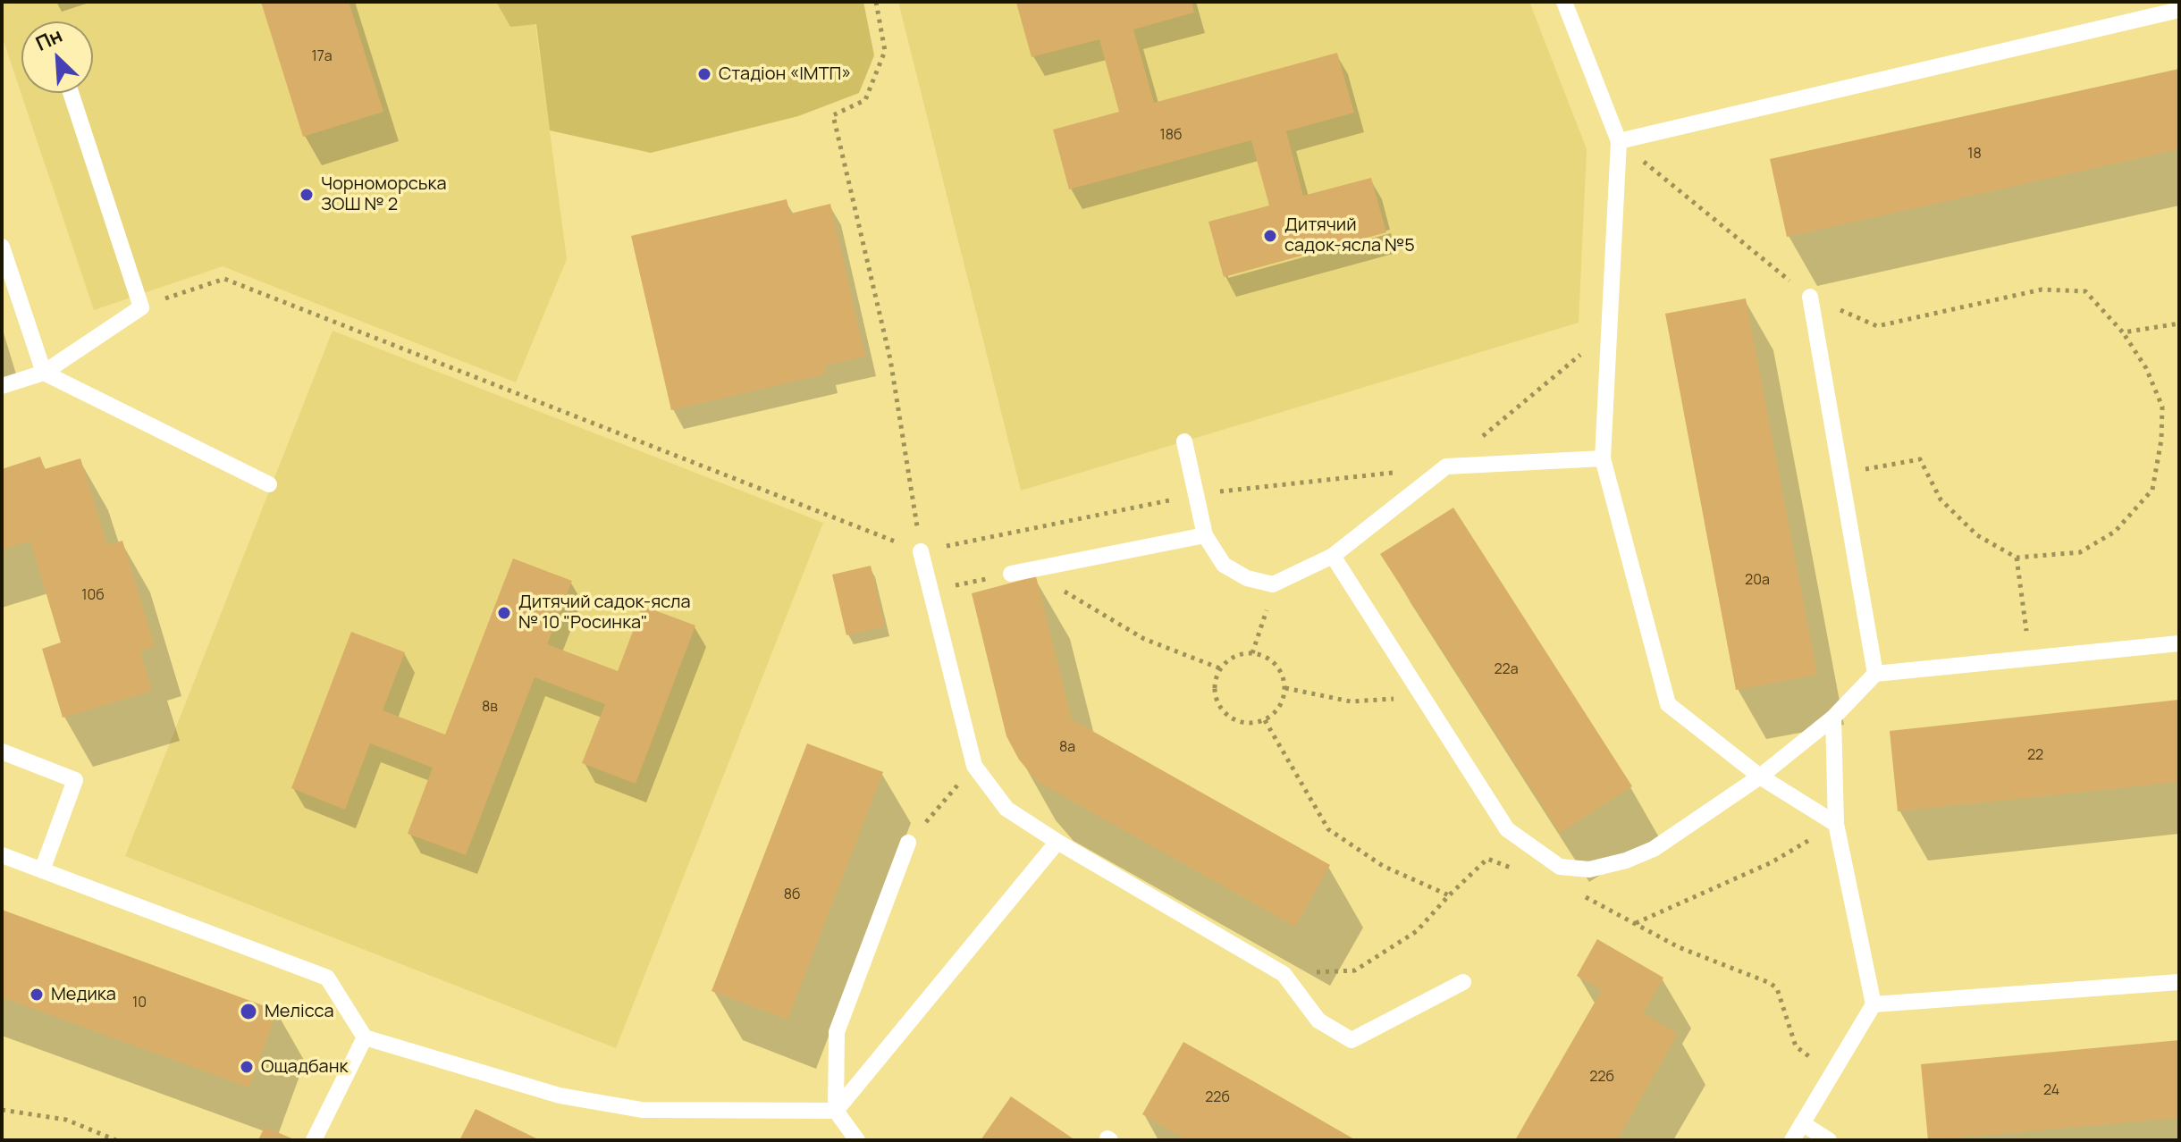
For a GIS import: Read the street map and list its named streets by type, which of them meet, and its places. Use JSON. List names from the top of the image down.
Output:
{
  "places": [
    "Стадіон «ІМТП»",
    "Чорноморська ЗОШ № 2",
    "Дитячий садок-ясла №5",
    "Дитячий садок-ясла № 10 \"Росинка\"",
    "Медика",
    "Мелісса",
    "Ощадбанк"
  ],
  "house_numbers": [
    "17а",
    "18б",
    "18",
    "20а",
    "10б",
    "22а",
    "8в",
    "8а",
    "22",
    "8б",
    "10",
    "22б",
    "24",
    "22б"
  ],
  "north": "top left"
}
